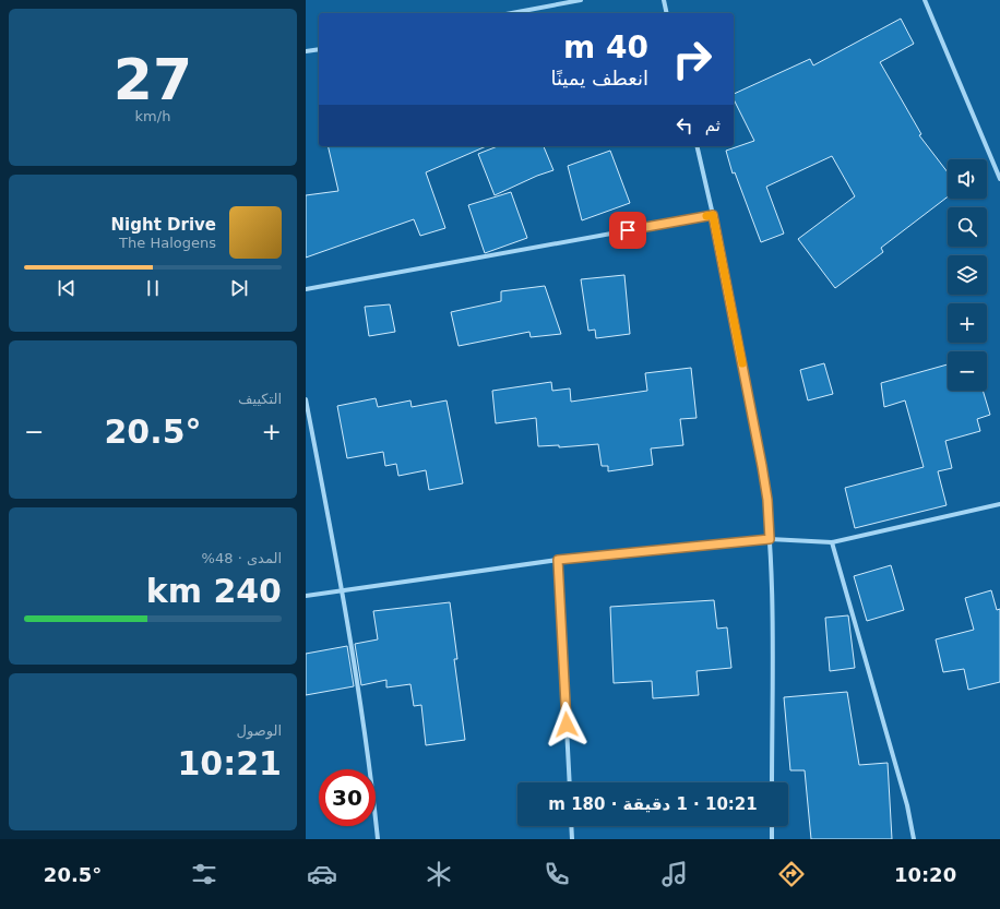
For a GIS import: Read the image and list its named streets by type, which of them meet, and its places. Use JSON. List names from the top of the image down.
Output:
{
  "page": {
    "tile": [
      ["27", "km/h"],
      "التكييف",
      ["المدى · 48%", "240 km"],
      ["الوصول", "10:21"]
    ],
    "turn": ["40 m", "انعطف يمينًا"],
    "then": "ثم",
    "map_buttons": ["+", "−"],
    "song": ["Night Drive", "The Halogens"],
    "heat": ["−", "20.5°", "+"],
    "limit": "30",
    "trip": "10:21 · 1 دقيقة · 180 m",
    "tabs": ["10:20", "20.5°"]
  }
}
